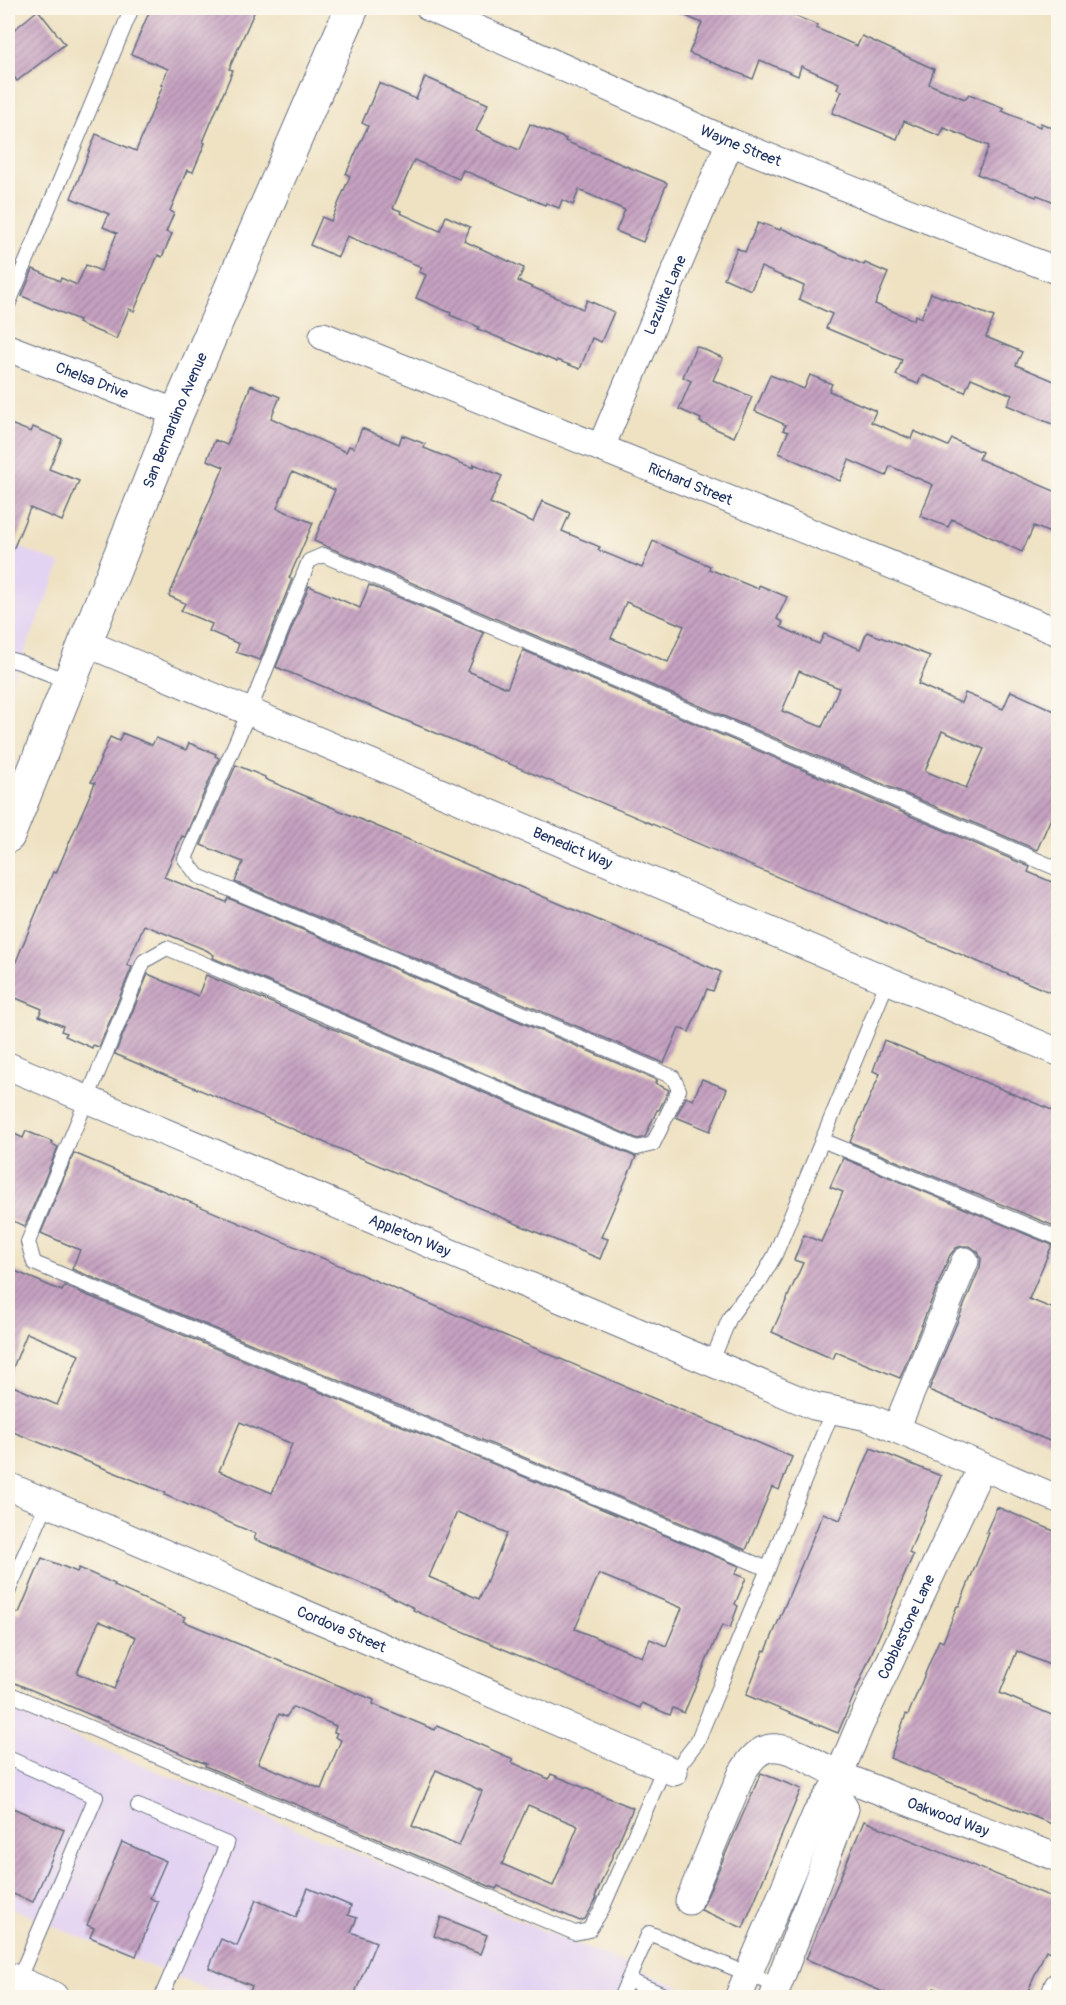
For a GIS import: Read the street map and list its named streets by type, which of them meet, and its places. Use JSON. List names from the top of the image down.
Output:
{
  "streets": {
    "main road": ["San Bernardino Avenue"],
    "street": [
      "Wayne Street",
      "Lazulite Lane",
      "Chelsa Drive",
      "Richard Street",
      "Benedict Way",
      "Appleton Way",
      "Cobblestone Lane",
      "Cordova Street",
      "Oakwood Way"
    ]
  },
  "crossings": [
    ["Wayne Street", "Lazulite Lane"],
    ["Lazulite Lane", "Richard Street"],
    ["Chelsa Drive", "San Bernardino Avenue"],
    ["San Bernardino Avenue", "Benedict Way"],
    ["Appleton Way", "Cobblestone Lane"],
    ["Cobblestone Lane", "Oakwood Way"]
  ]
}
